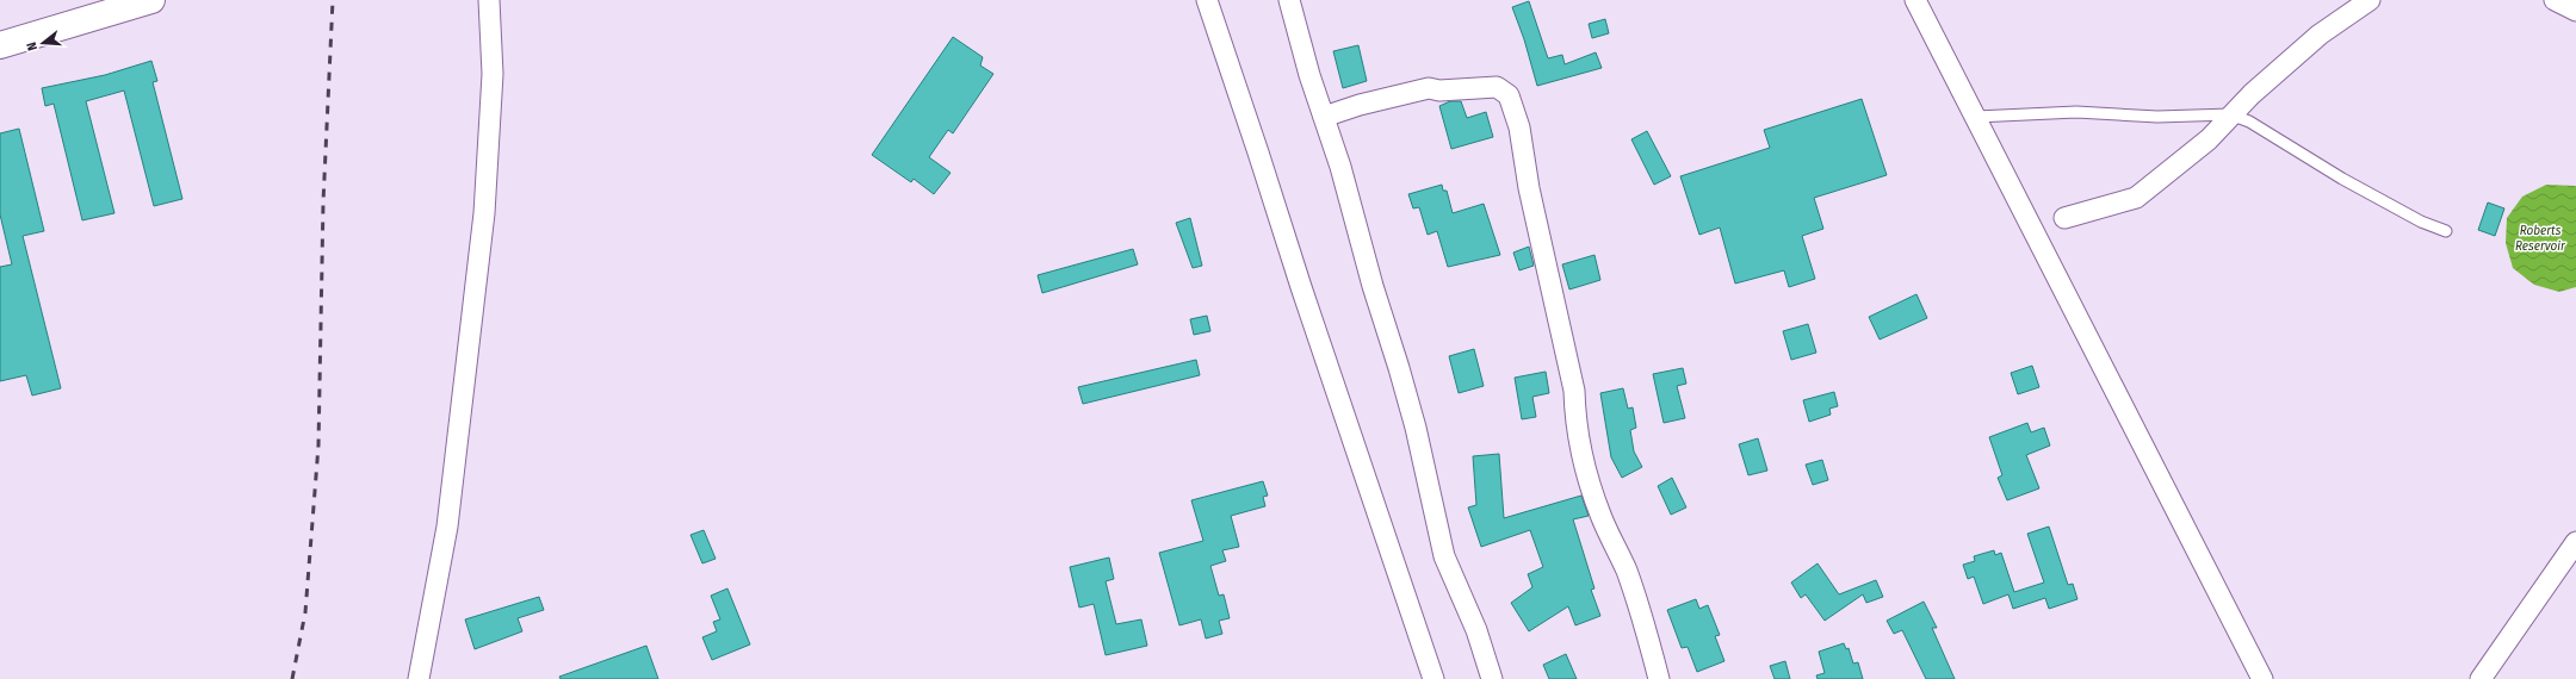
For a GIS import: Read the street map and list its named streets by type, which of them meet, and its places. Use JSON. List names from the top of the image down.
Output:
{
  "water": ["Roberts Reservoir"],
  "north": "left"
}
